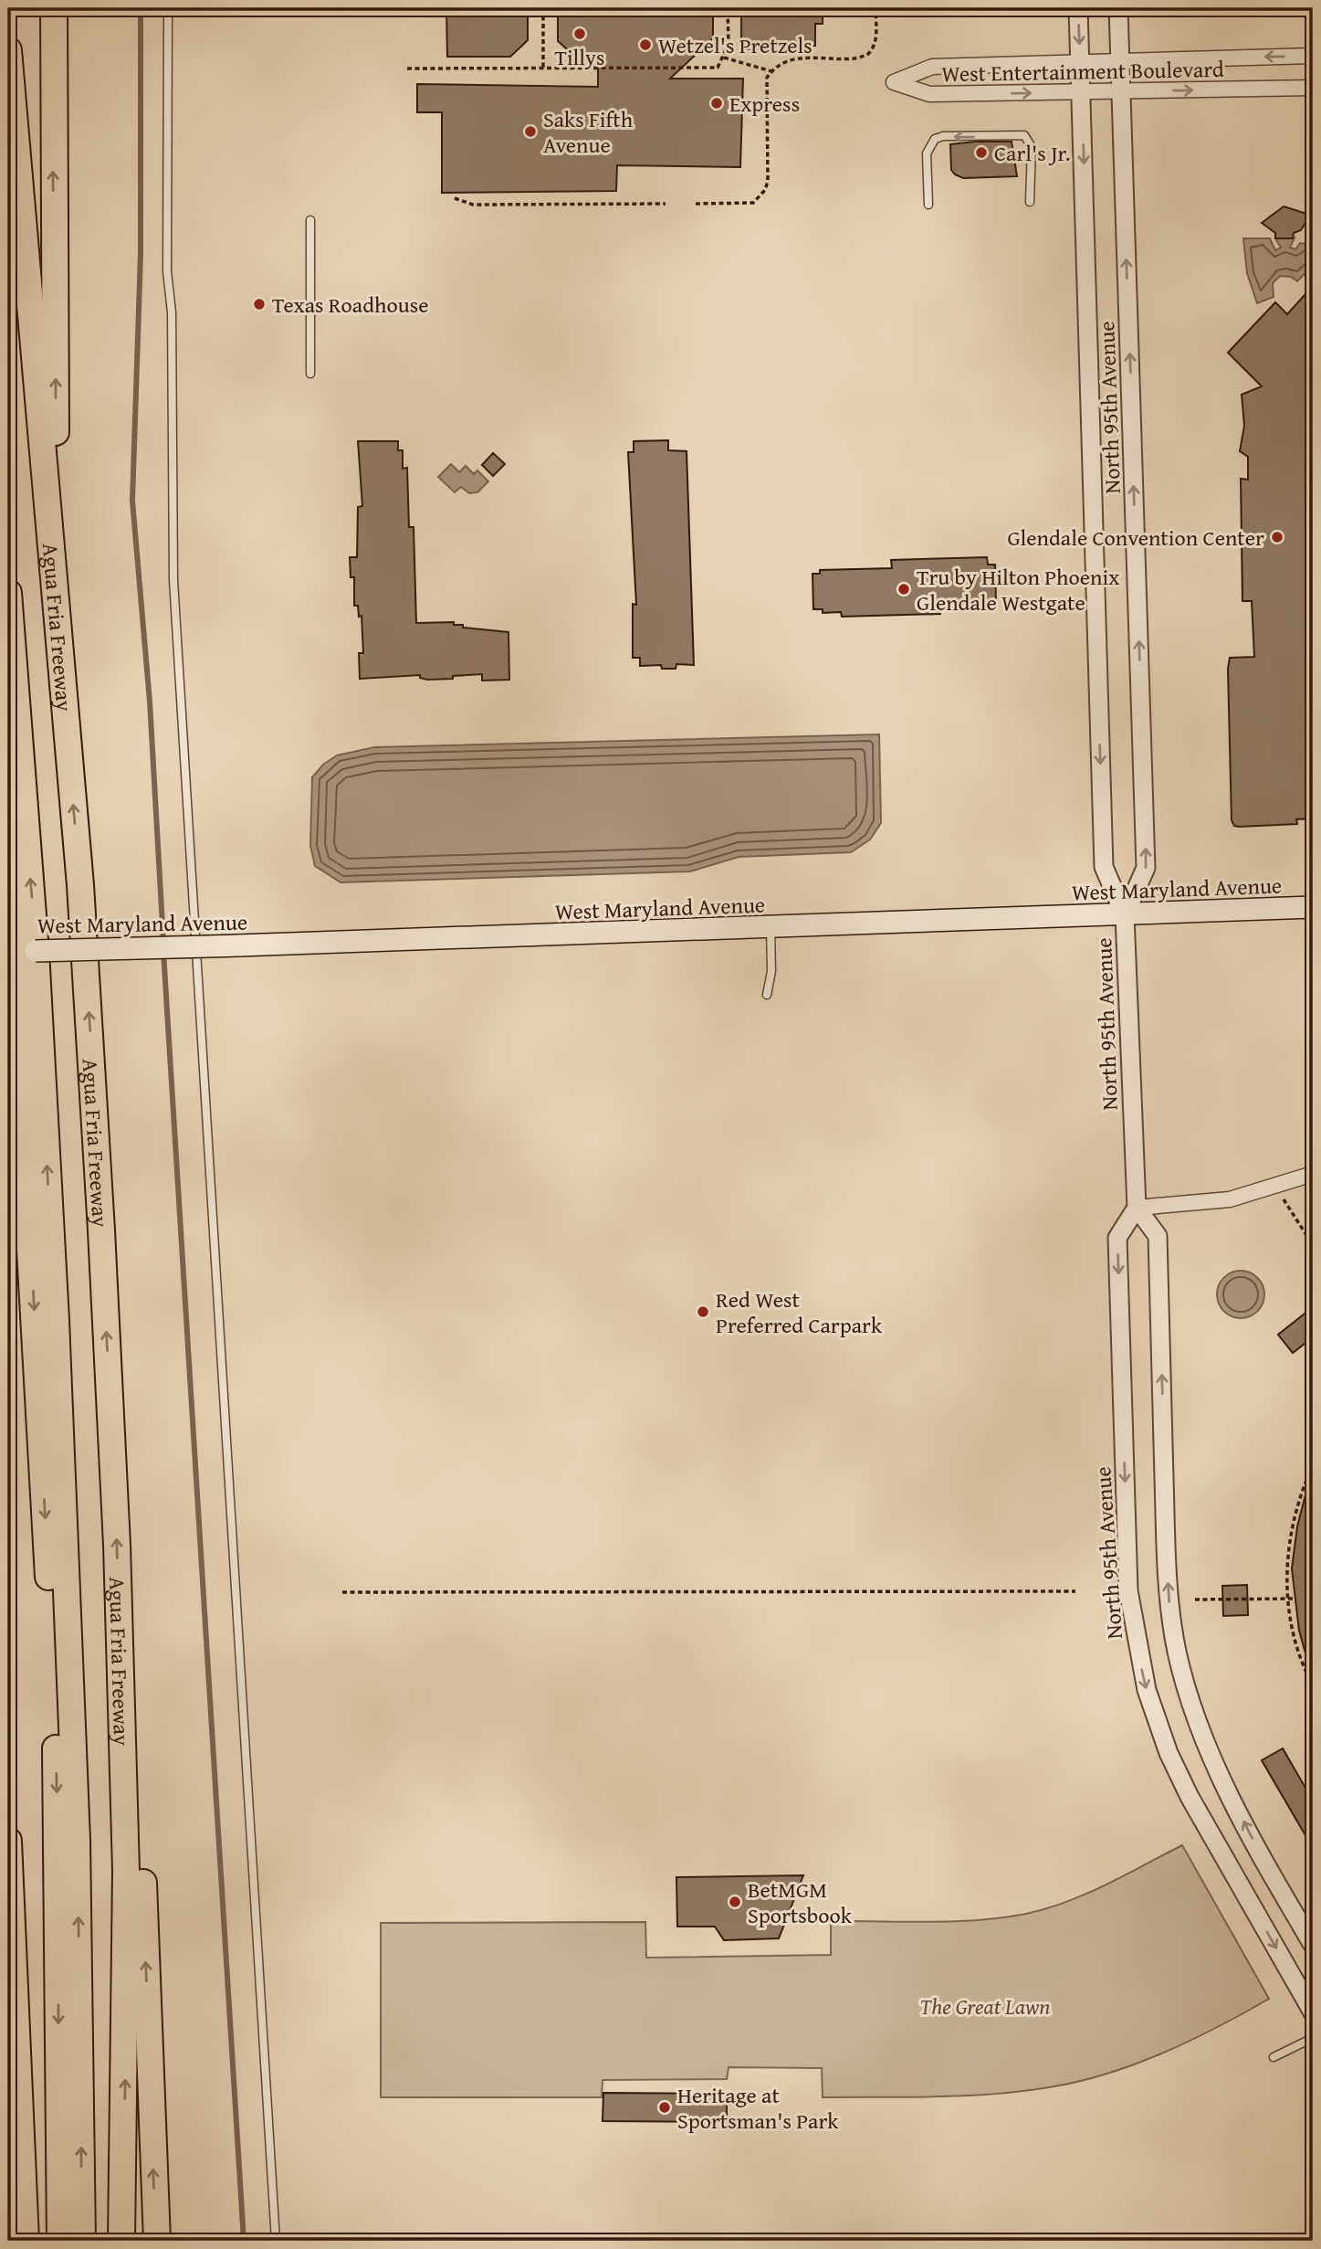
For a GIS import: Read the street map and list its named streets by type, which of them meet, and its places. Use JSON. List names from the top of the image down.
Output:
{
  "streets": {
    "highway": ["Agua Fria Freeway"],
    "main road": ["West Maryland Avenue"],
    "street": ["West Entertainment Boulevard", "North 95th Avenue"]
  },
  "crossings": [
    ["West Entertainment Boulevard", "North 95th Avenue"],
    ["North 95th Avenue", "West Maryland Avenue"]
  ],
  "parks": ["The Great Lawn"],
  "places": [
    "Tillys",
    "Wetzel's Pretzels",
    "Express",
    "Saks Fifth Avenue",
    "Carl's Jr.",
    "Texas Roadhouse",
    "Glendale Convention Center",
    "Tru by Hilton Phoenix Glendale Westgate",
    "Red West Preferred Carpark",
    "BetMGM Sportsbook",
    "Heritage at Sportsman's Park"
  ]
}
